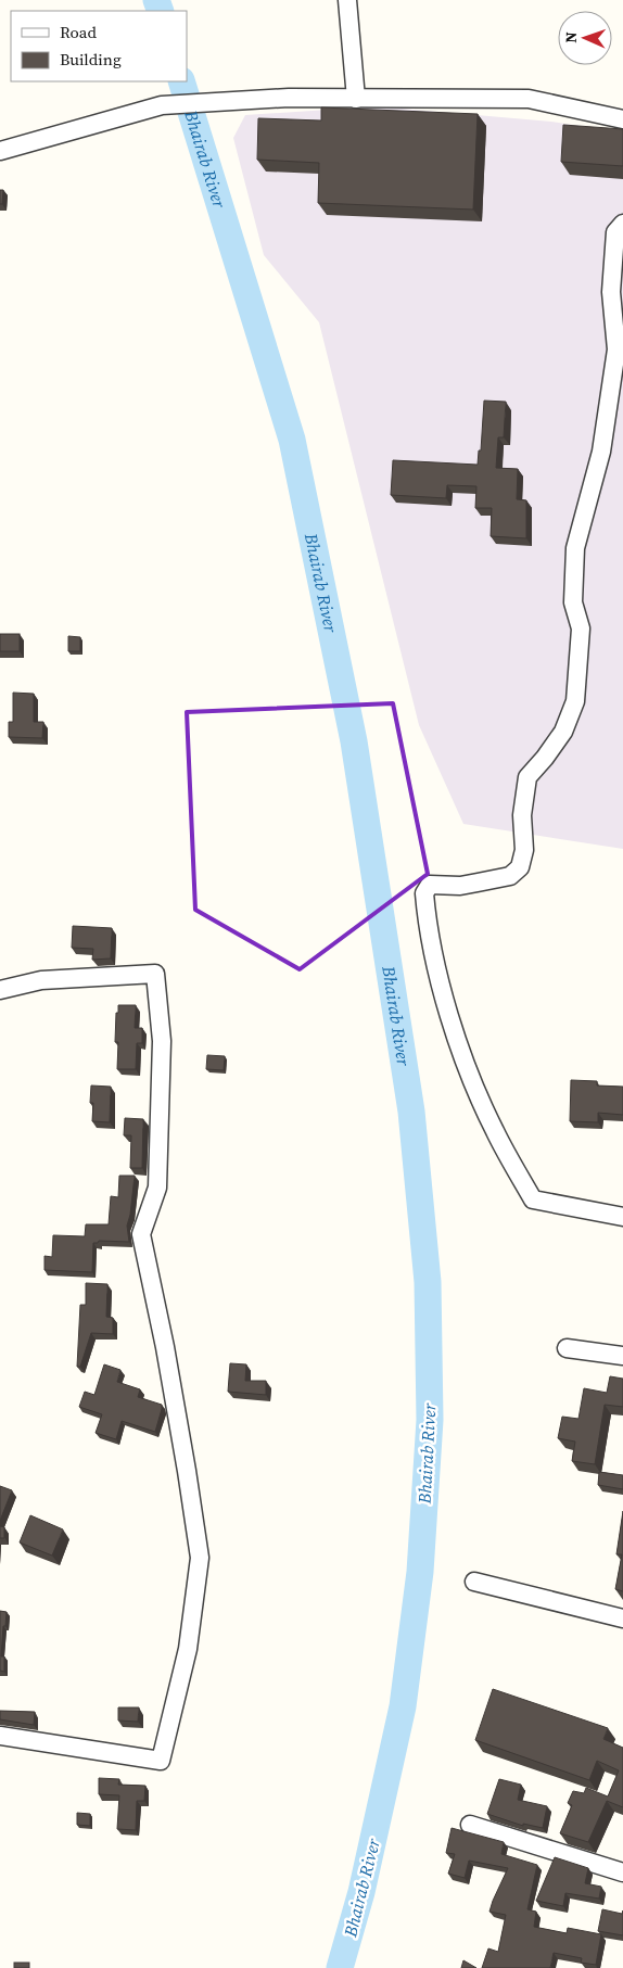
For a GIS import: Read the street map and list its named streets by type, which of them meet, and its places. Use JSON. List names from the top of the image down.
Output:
{
  "water": ["Bhairab River"],
  "legend": ["Road", "Building"],
  "north": "left"
}
